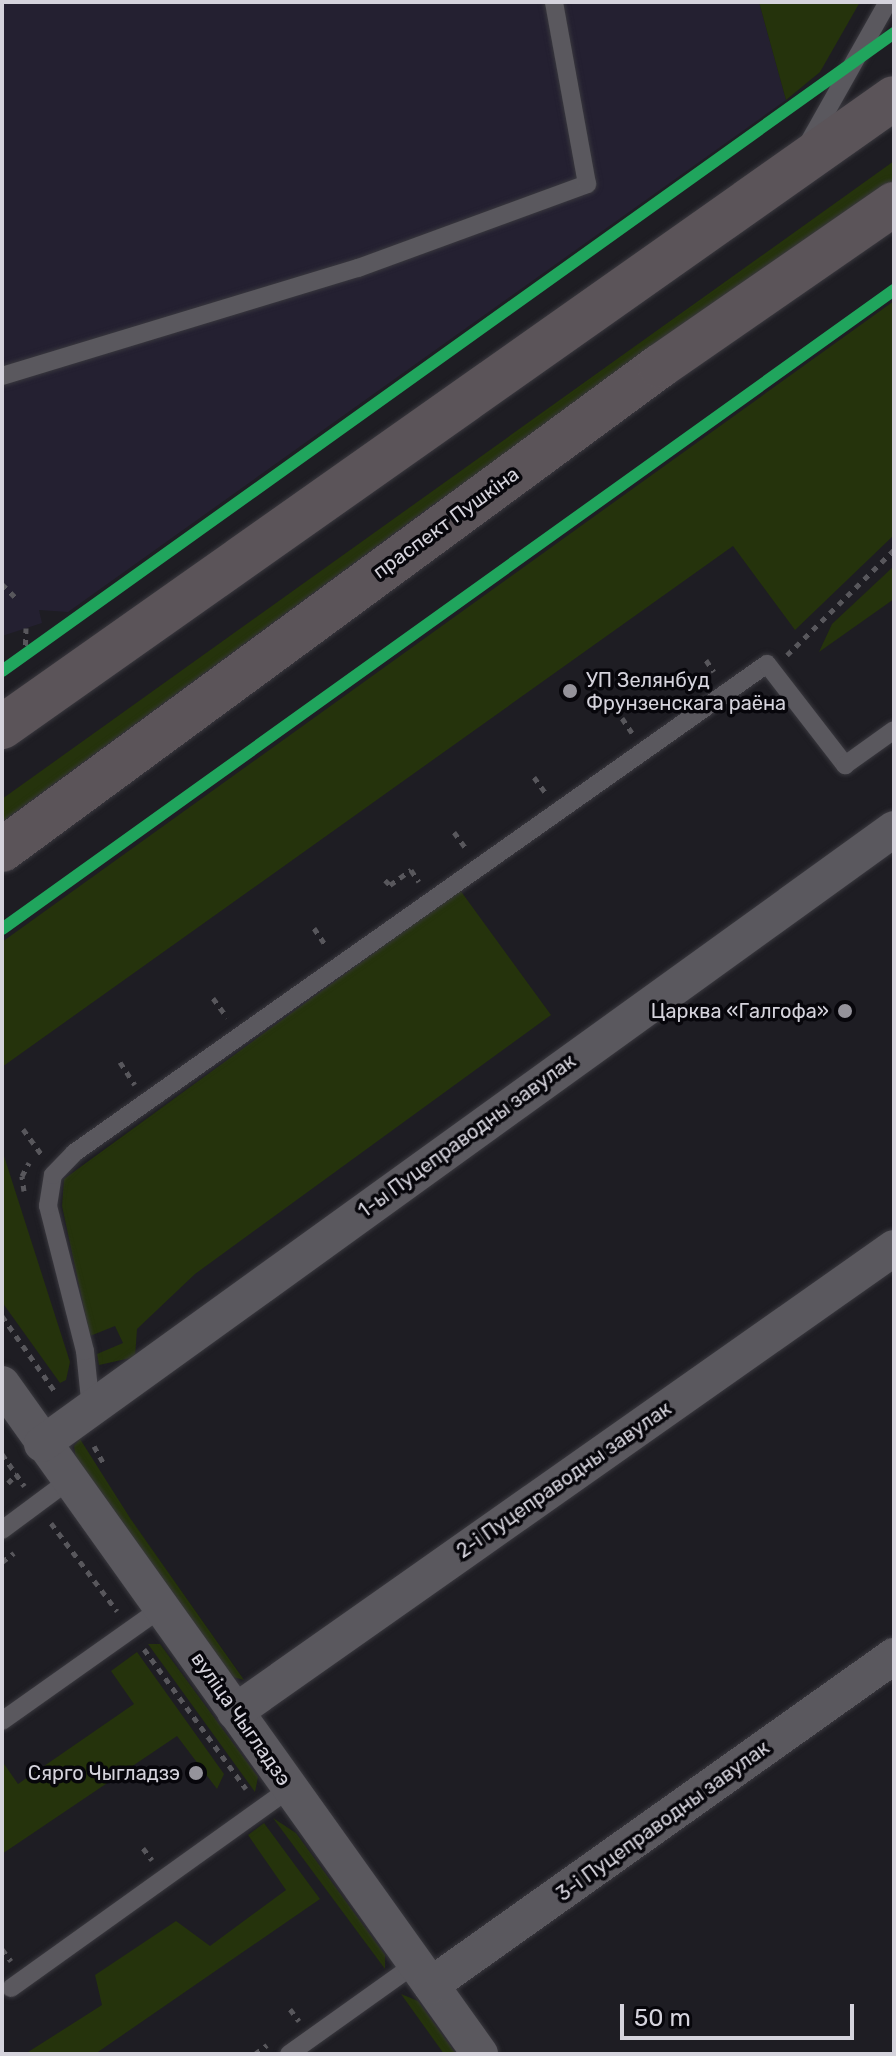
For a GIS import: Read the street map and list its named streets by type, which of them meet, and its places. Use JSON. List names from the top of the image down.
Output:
{
  "streets": {
    "main road": ["праспект Пушкіна"],
    "street": [
      "1-ы Пуцеправодны завулак",
      "2-і Пуцеправодны завулак",
      "вуліца Чыгладзэ",
      "3-і Пуцеправодны завулак"
    ]
  },
  "crossings": [
    ["1-ы Пуцеправодны завулак", "вуліца Чыгладзэ"],
    ["2-і Пуцеправодны завулак", "вуліца Чыгладзэ"],
    ["вуліца Чыгладзэ", "3-і Пуцеправодны завулак"]
  ],
  "places": ["УП Зелянбуд Фрунзенскага раёна", "Царква «Галгофа»", "Сярго Чыгладзэ"],
  "scale_bar": "50 m"
}
